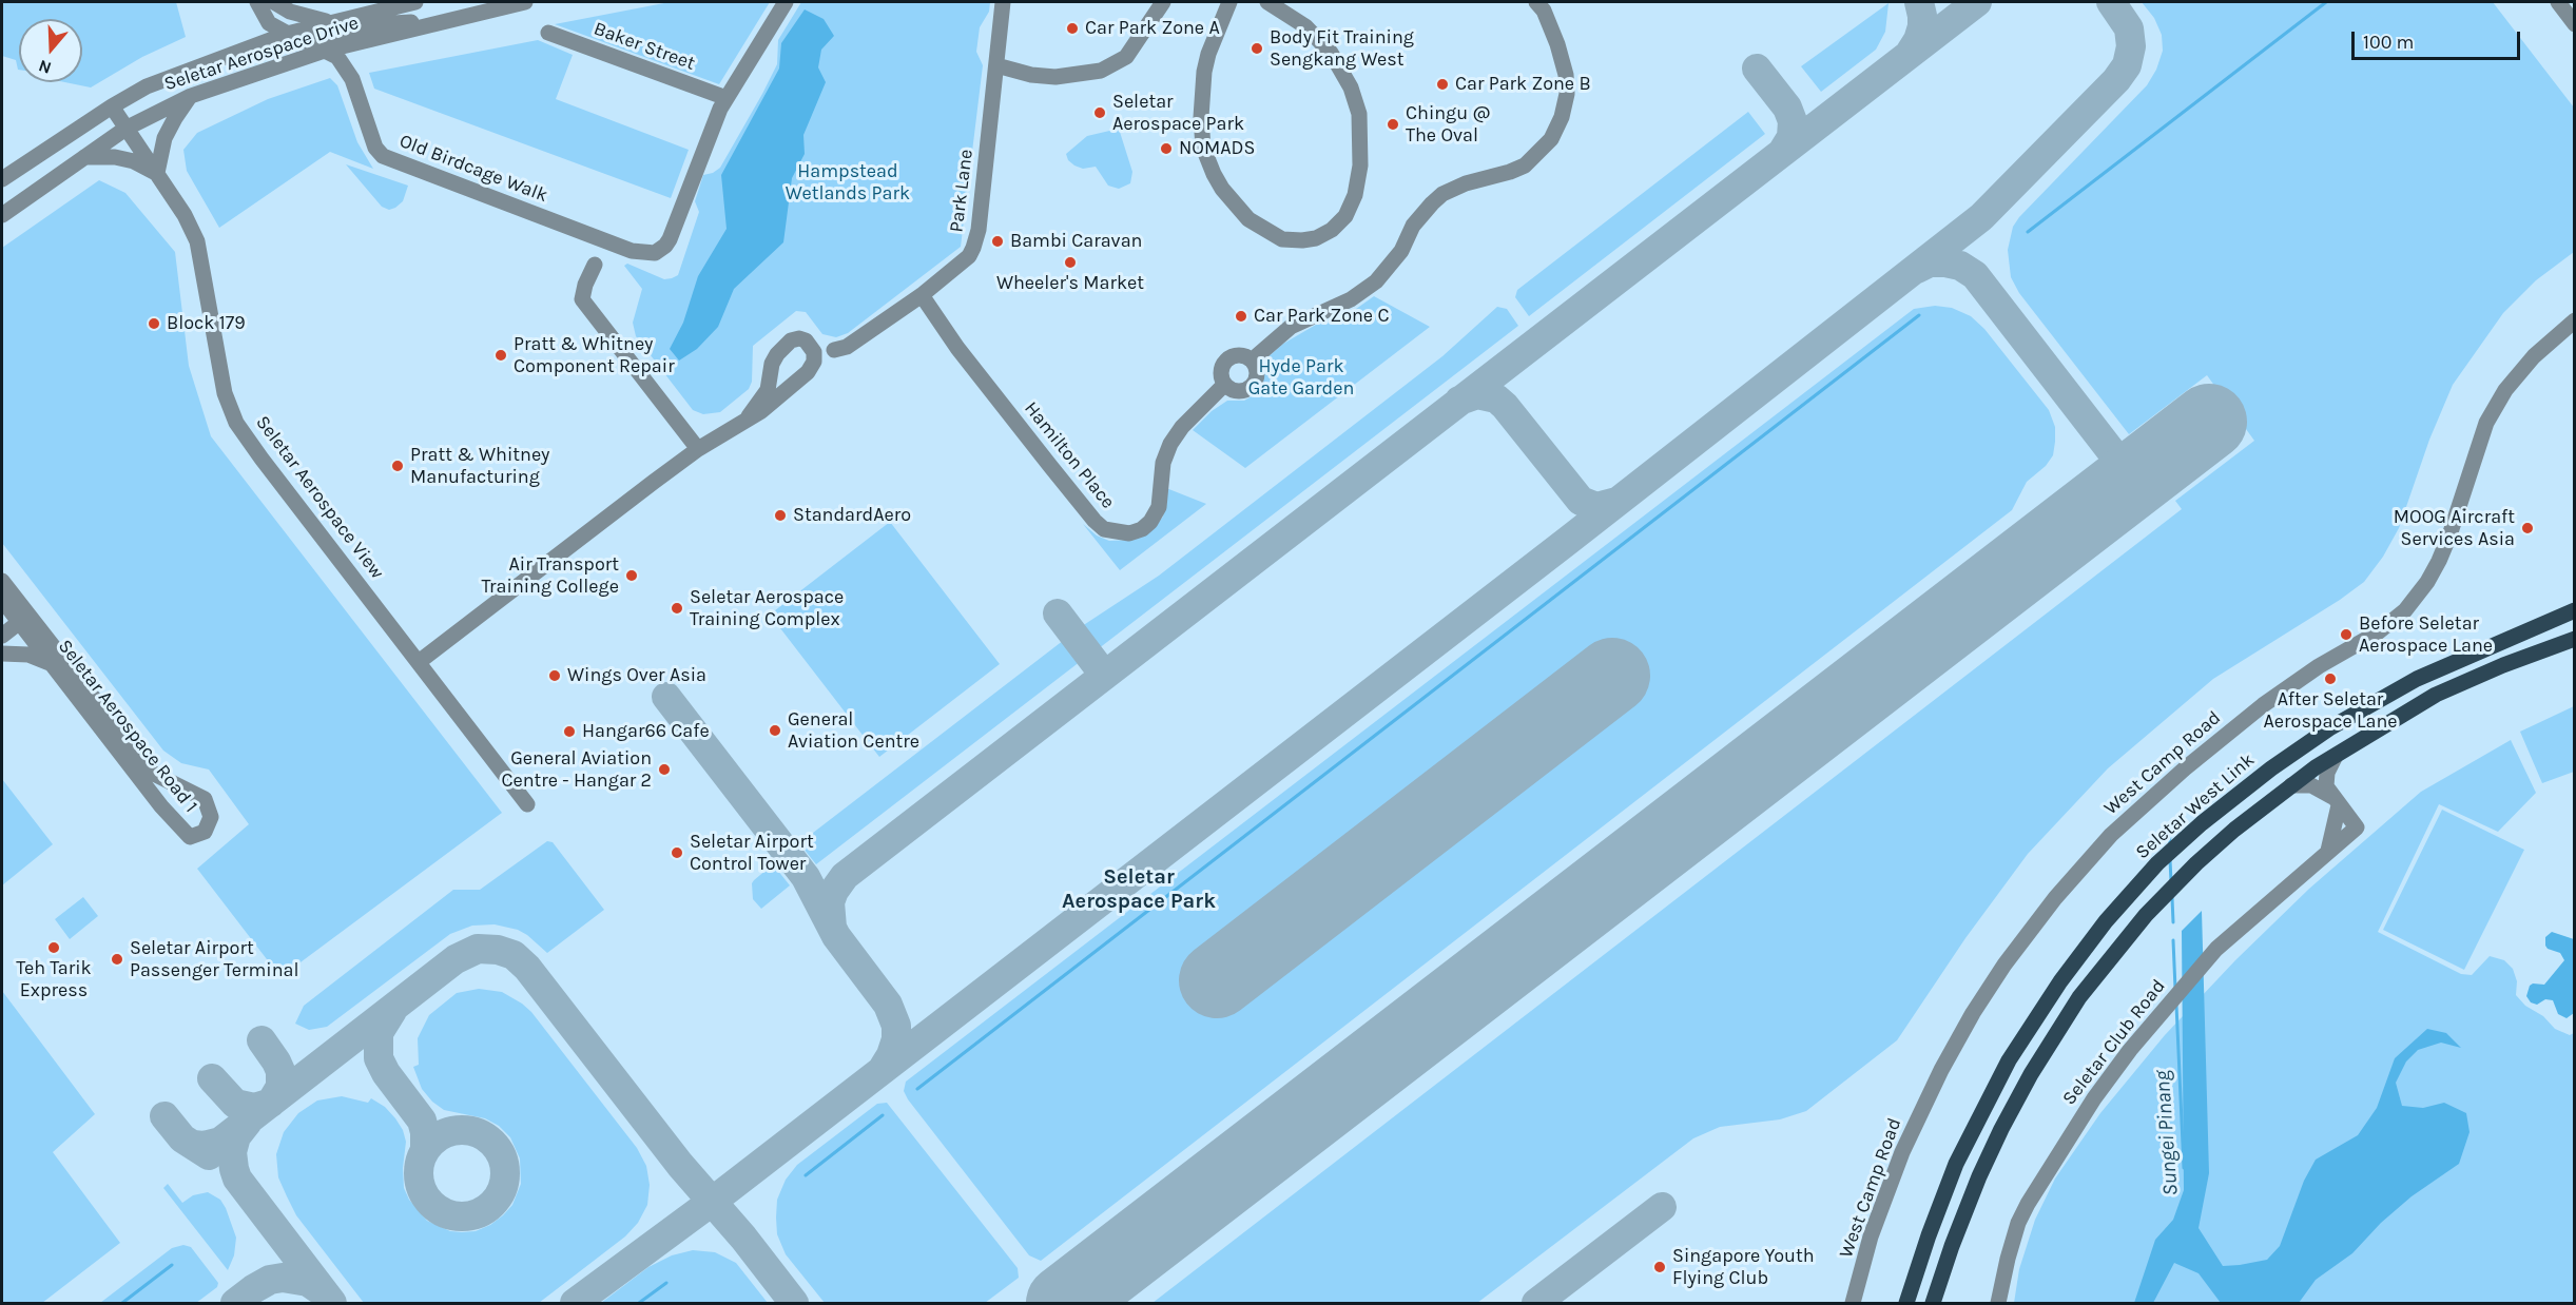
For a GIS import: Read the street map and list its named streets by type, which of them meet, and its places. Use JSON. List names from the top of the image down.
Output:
{
  "streets": {
    "main road": ["Seletar West Link"],
    "street": [
      "Baker Street",
      "Seletar Aerospace Drive",
      "Old Birdcage Walk",
      "Park Lane",
      "Hamilton Place",
      "Seletar Aerospace View",
      "Seletar Aerospace Road 1",
      "West Camp Road",
      "Seletar Club Road"
    ]
  },
  "crossings": [
    ["Baker Street", "Old Birdcage Walk"],
    ["Seletar Aerospace Drive", "Old Birdcage Walk"],
    ["Seletar Aerospace Drive", "Seletar Aerospace View"],
    ["Park Lane", "Hamilton Place"]
  ],
  "districts": ["Seletar Aerospace Park"],
  "water": ["Sungei Pinang"],
  "parks": ["Hampstead Wetlands Park", "Hyde Park Gate Garden"],
  "places": [
    "Car Park Zone A",
    "Body Fit Training Sengkang West",
    "Car Park Zone B",
    "Seletar Aerospace Park",
    "Chingu @ The Oval",
    "NOMADS",
    "Bambi Caravan",
    "Wheeler's Market",
    "Car Park Zone C",
    "Block 179",
    "Pratt & Whitney Component Repair",
    "Pratt & Whitney Manufacturing",
    "StandardAero",
    "MOOG Aircraft Services Asia",
    "Air Transport Training College",
    "Seletar Aerospace Training Complex",
    "Before Seletar Aerospace Lane",
    "Wings Over Asia",
    "After Seletar Aerospace Lane",
    "General Aviation Centre",
    "Hangar66 Cafe",
    "General Aviation Centre - Hangar 2",
    "Seletar Airport Control Tower",
    "Teh Tarik Express",
    "Seletar Airport Passenger Terminal",
    "Singapore Youth Flying Club"
  ],
  "scale_bar": "100 m",
  "north": "bottom"
}
